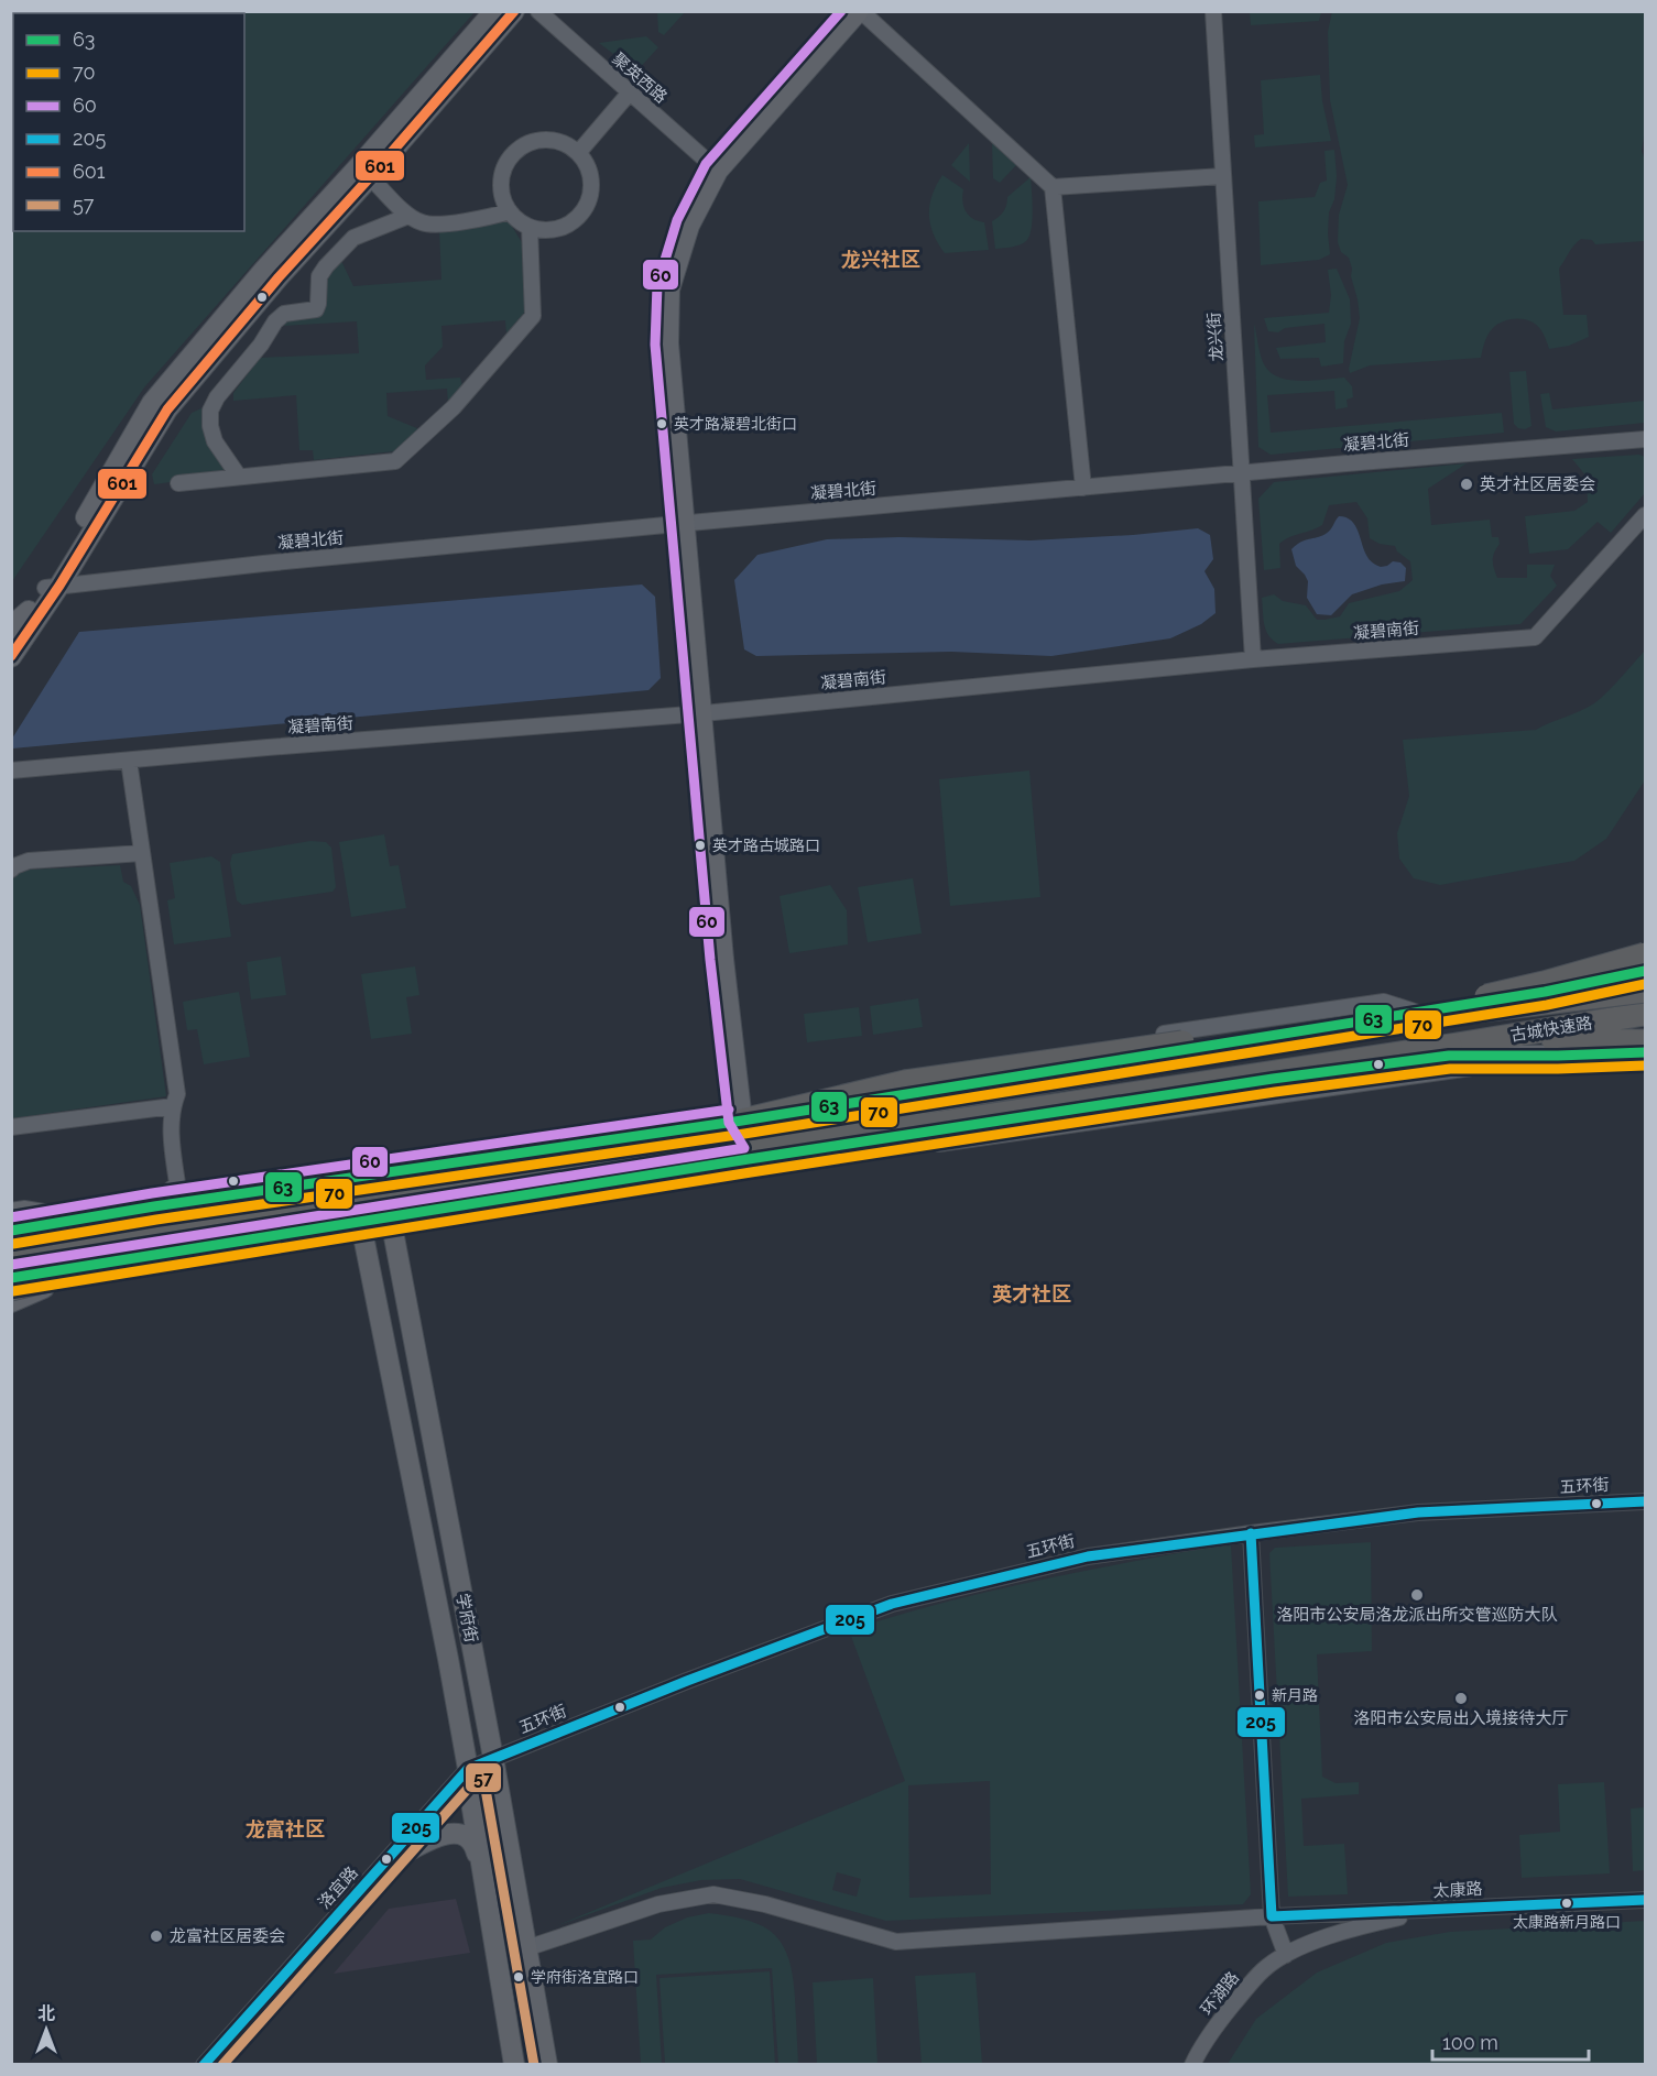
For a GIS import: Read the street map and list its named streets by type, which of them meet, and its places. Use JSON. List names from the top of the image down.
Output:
{
  "streets": {
    "highway": ["古城快速路"],
    "main road": ["学府街"],
    "street": [
      "聚英西路",
      "龙兴街",
      "凝碧北街",
      "凝碧南街",
      "五环街",
      "洛宜路",
      "太康路",
      "环湖路"
    ]
  },
  "crossings": [
    ["龙兴街", "凝碧北街"],
    ["龙兴街", "凝碧南街"],
    ["五环街", "学府街"],
    ["五环街", "洛宜路"],
    ["学府街", "洛宜路"],
    ["学府街", "太康路"],
    ["太康路", "环湖路"]
  ],
  "districts": ["龙兴社区", "英才社区", "龙富社区"],
  "places": [
    "英才路凝碧北街口",
    "英才社区居委会",
    "英才路古城路口",
    "洛阳市公安局洛龙派出所交管巡防大队",
    "新月路",
    "洛阳市公安局出入境接待大厅",
    "太康路新月路口",
    "龙富社区居委会",
    "学府街洛宜路口"
  ],
  "lines": [
    "transit line 60",
    "transit line 601",
    "transit line 63",
    "transit line 70",
    "transit line 205",
    "transit line 57"
  ],
  "legend": [
    "63",
    "70",
    "60",
    "205",
    "601",
    "57"
  ],
  "scale_bar": "100 m",
  "north": "top"
}
